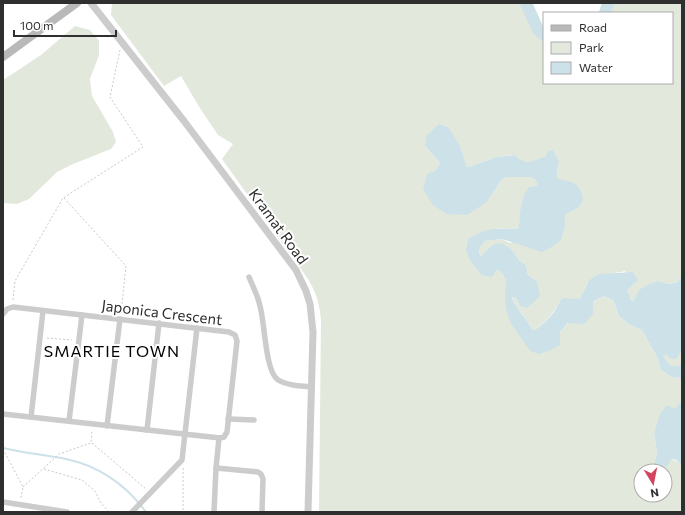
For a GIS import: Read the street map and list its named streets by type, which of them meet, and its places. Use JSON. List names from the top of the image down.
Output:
{
  "streets": {
    "street": ["Kramat Road", "Japonica Crescent"]
  },
  "districts": ["SMARTIE TOWN"],
  "legend": ["Road", "Park", "Water"],
  "scale_bar": "100 m",
  "north": "bottom"
}
